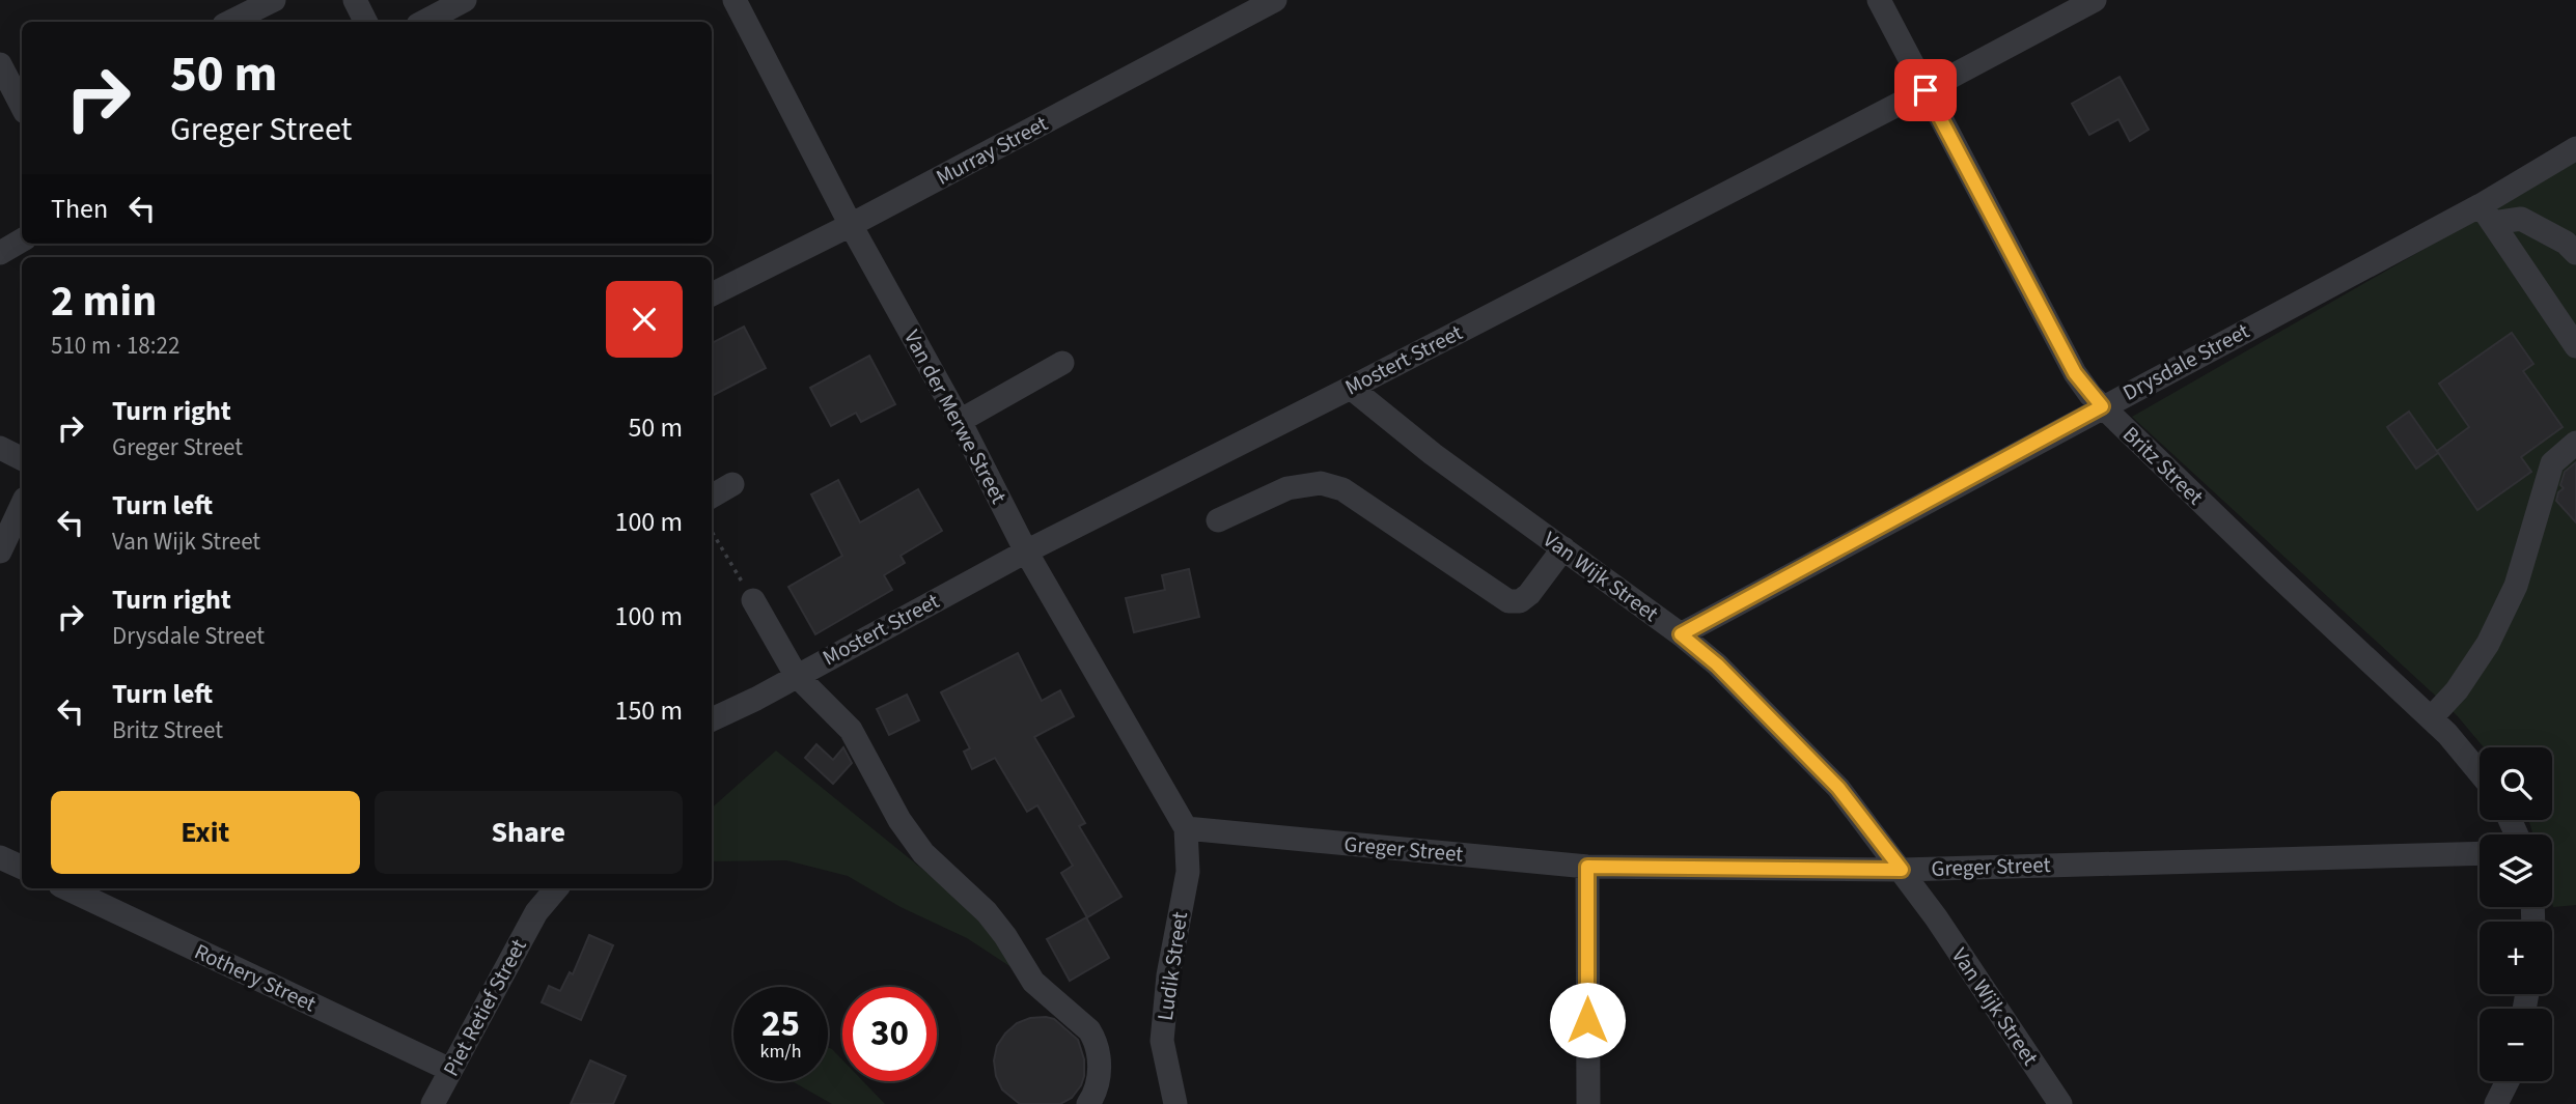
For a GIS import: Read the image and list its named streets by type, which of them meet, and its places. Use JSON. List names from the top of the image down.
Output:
{
  "streets": {
    "street": [
      "Murray Street",
      "Mostert Street",
      "Drysdale Street",
      "Van der Merwe Street",
      "Britz Street",
      "Van Wijk Street",
      "Greger Street",
      "Ludik Street",
      "Rothery Street",
      "Piet Retief Street"
    ]
  },
  "crossings": [
    ["Murray Street", "Van der Merwe Street"],
    ["Mostert Street", "Van der Merwe Street"],
    ["Mostert Street", "Britz Street"],
    ["Mostert Street", "Van Wijk Street"],
    ["Drysdale Street", "Britz Street"],
    ["Drysdale Street", "Van Wijk Street"],
    ["Van der Merwe Street", "Greger Street"],
    ["Van der Merwe Street", "Ludik Street"],
    ["Van Wijk Street", "Greger Street"],
    ["Greger Street", "Ludik Street"],
    ["Rothery Street", "Piet Retief Street"]
  ],
  "page": {
    "turn": ["50 m", "Greger Street"],
    "then": "Then",
    "heading": ["2 min", "510 m · 18:22"],
    "list": [
      {
        "name": "Turn right",
        "note": "Greger Street",
        "value": "50 m"
      },
      {
        "name": "Turn left",
        "note": "Van Wijk Street",
        "value": "100 m"
      },
      {
        "name": "Turn right",
        "note": "Drysdale Street",
        "value": "100 m"
      },
      {
        "name": "Turn left",
        "note": "Britz Street",
        "value": "150 m"
      }
    ],
    "map_buttons": ["+", "−"],
    "buttons": ["Exit", "Share"],
    "speed": "25 km/h",
    "limit": "30"
  }
}
